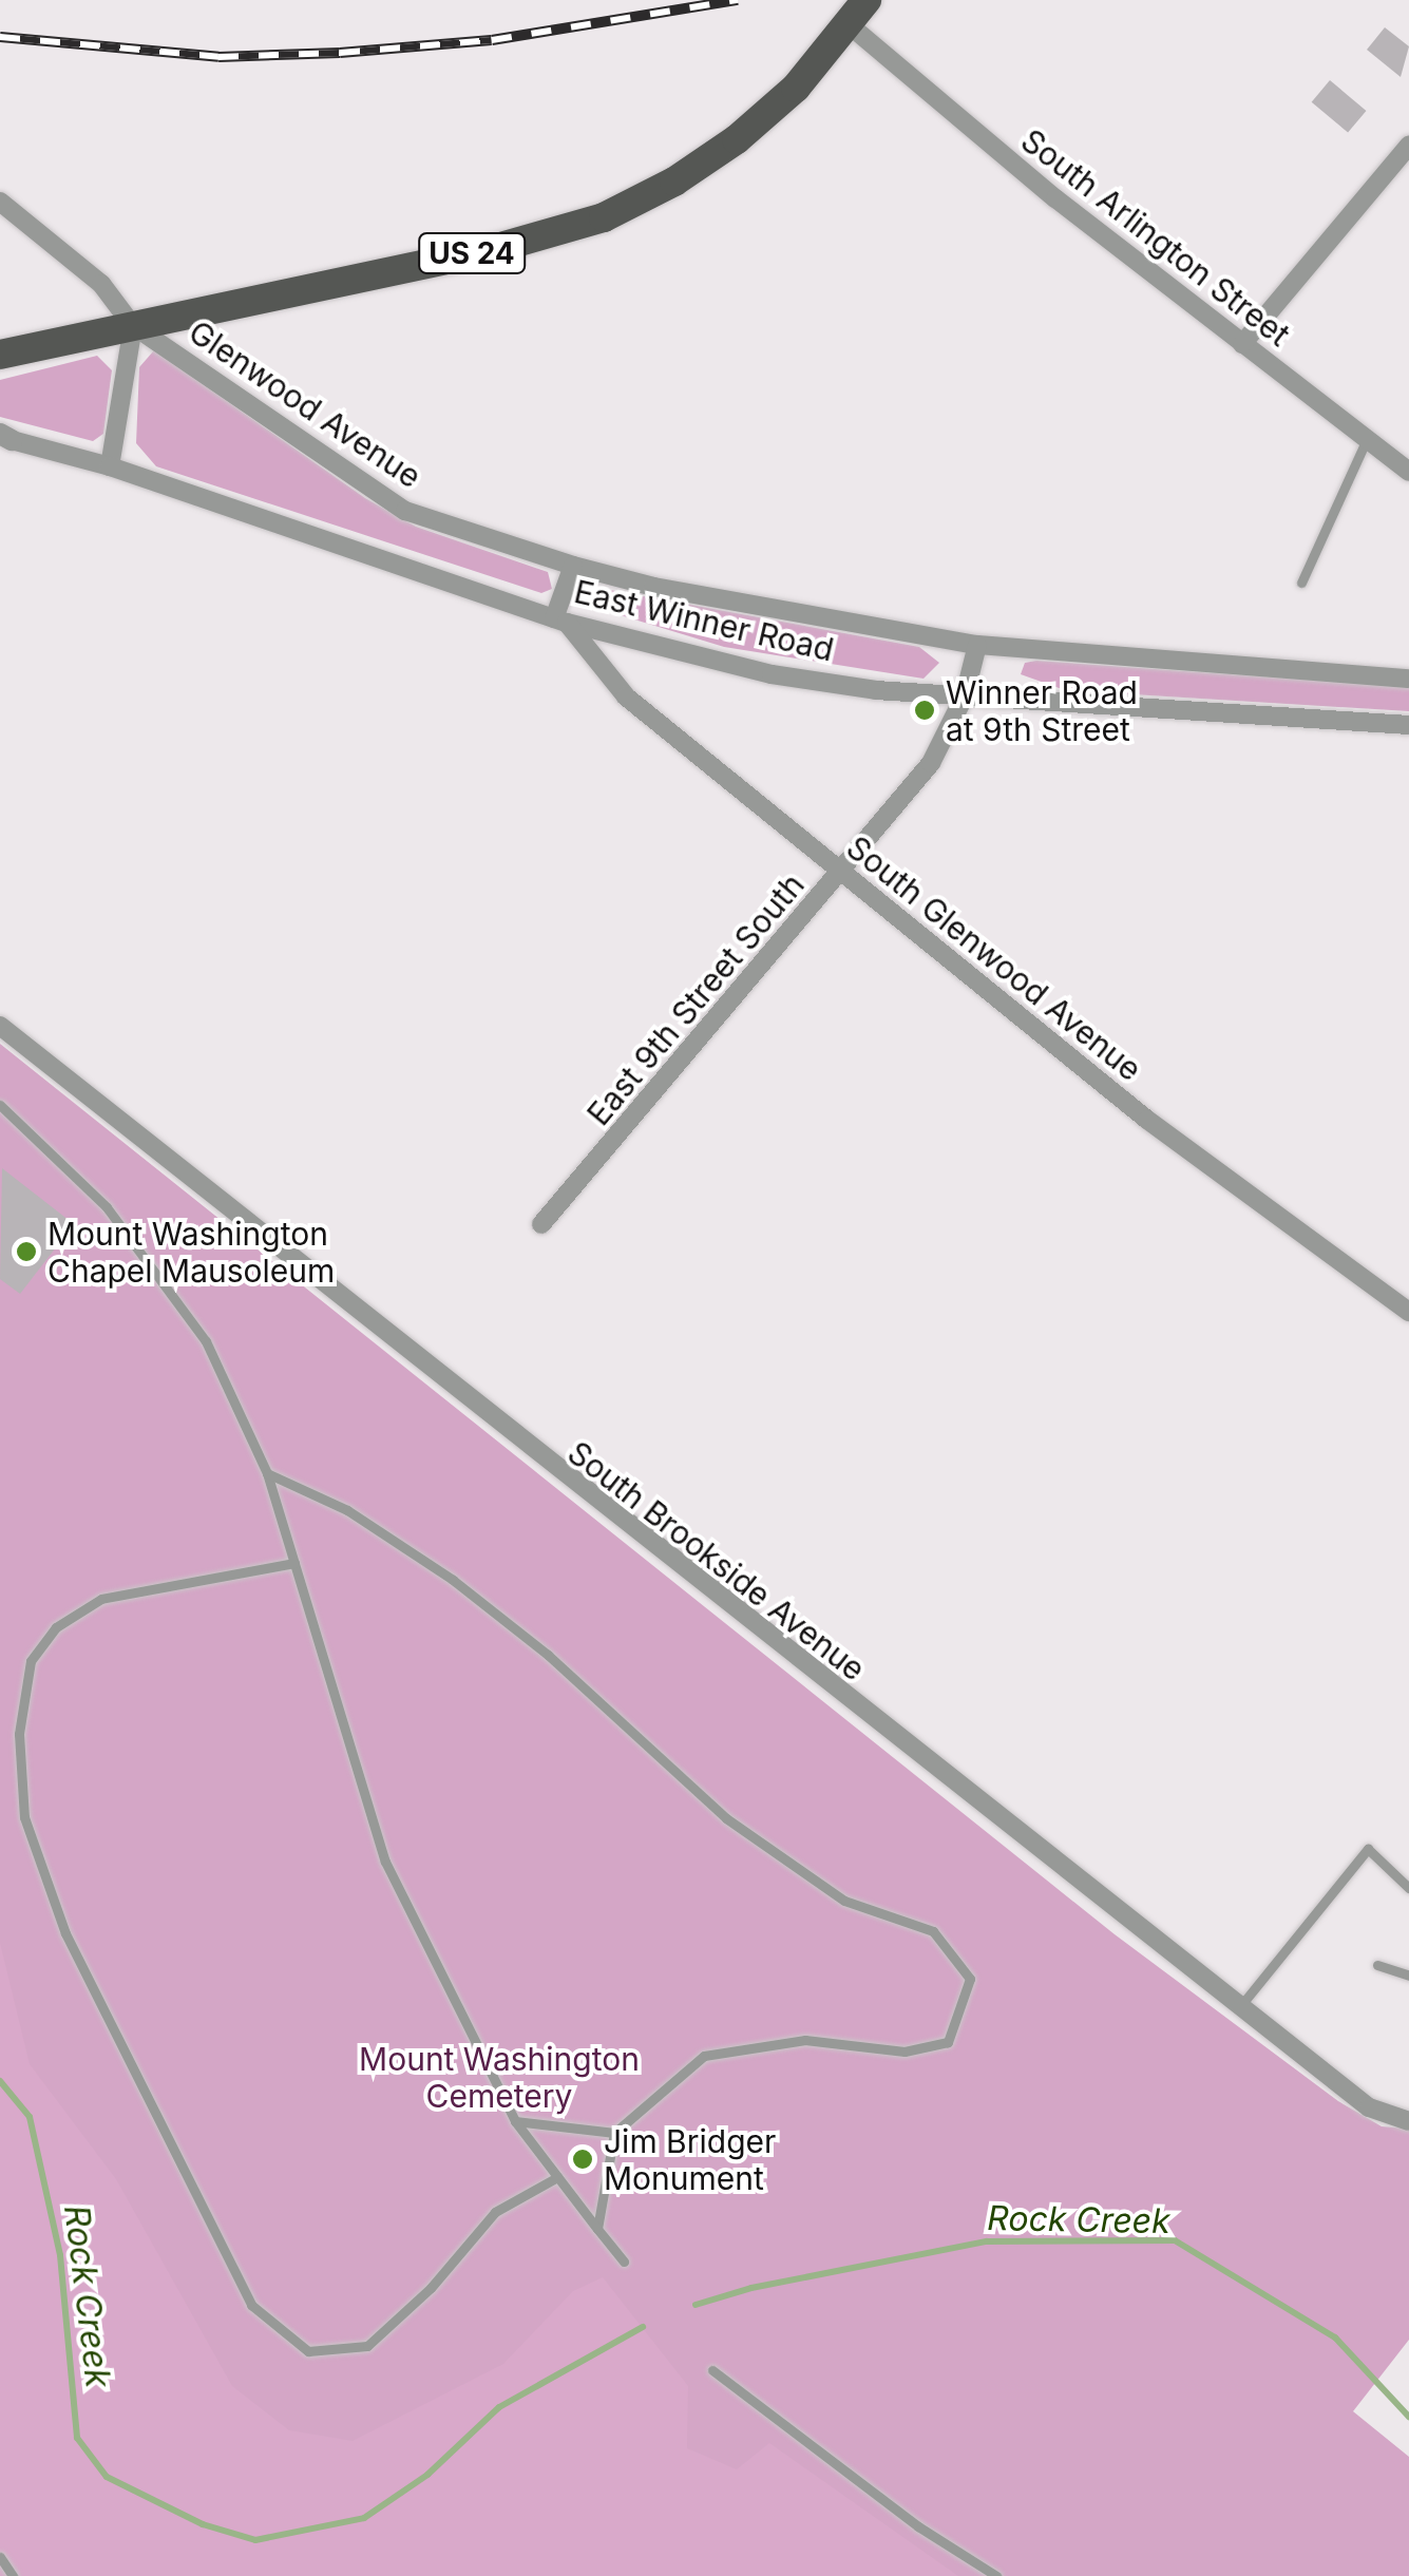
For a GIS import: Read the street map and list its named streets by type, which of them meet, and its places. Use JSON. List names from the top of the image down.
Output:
{
  "streets": {
    "main road": ["US 24"],
    "street": [
      "South Arlington Street",
      "Glenwood Avenue",
      "East Winner Road",
      "South Glenwood Avenue",
      "East 9th Street South",
      "South Brookside Avenue"
    ]
  },
  "crossings": [
    ["South Arlington Street", "US 24"],
    ["US 24", "Glenwood Avenue"],
    ["Glenwood Avenue", "East Winner Road"],
    ["East Winner Road", "South Glenwood Avenue"],
    ["East Winner Road", "East 9th Street South"],
    ["South Glenwood Avenue", "East 9th Street South"]
  ],
  "water": ["Rock Creek"],
  "parks": ["Mount Washington Cemetery"],
  "places": ["Winner Road at 9th Street", "Mount Washington Chapel Mausoleum", "Jim Bridger Monument"]
}
